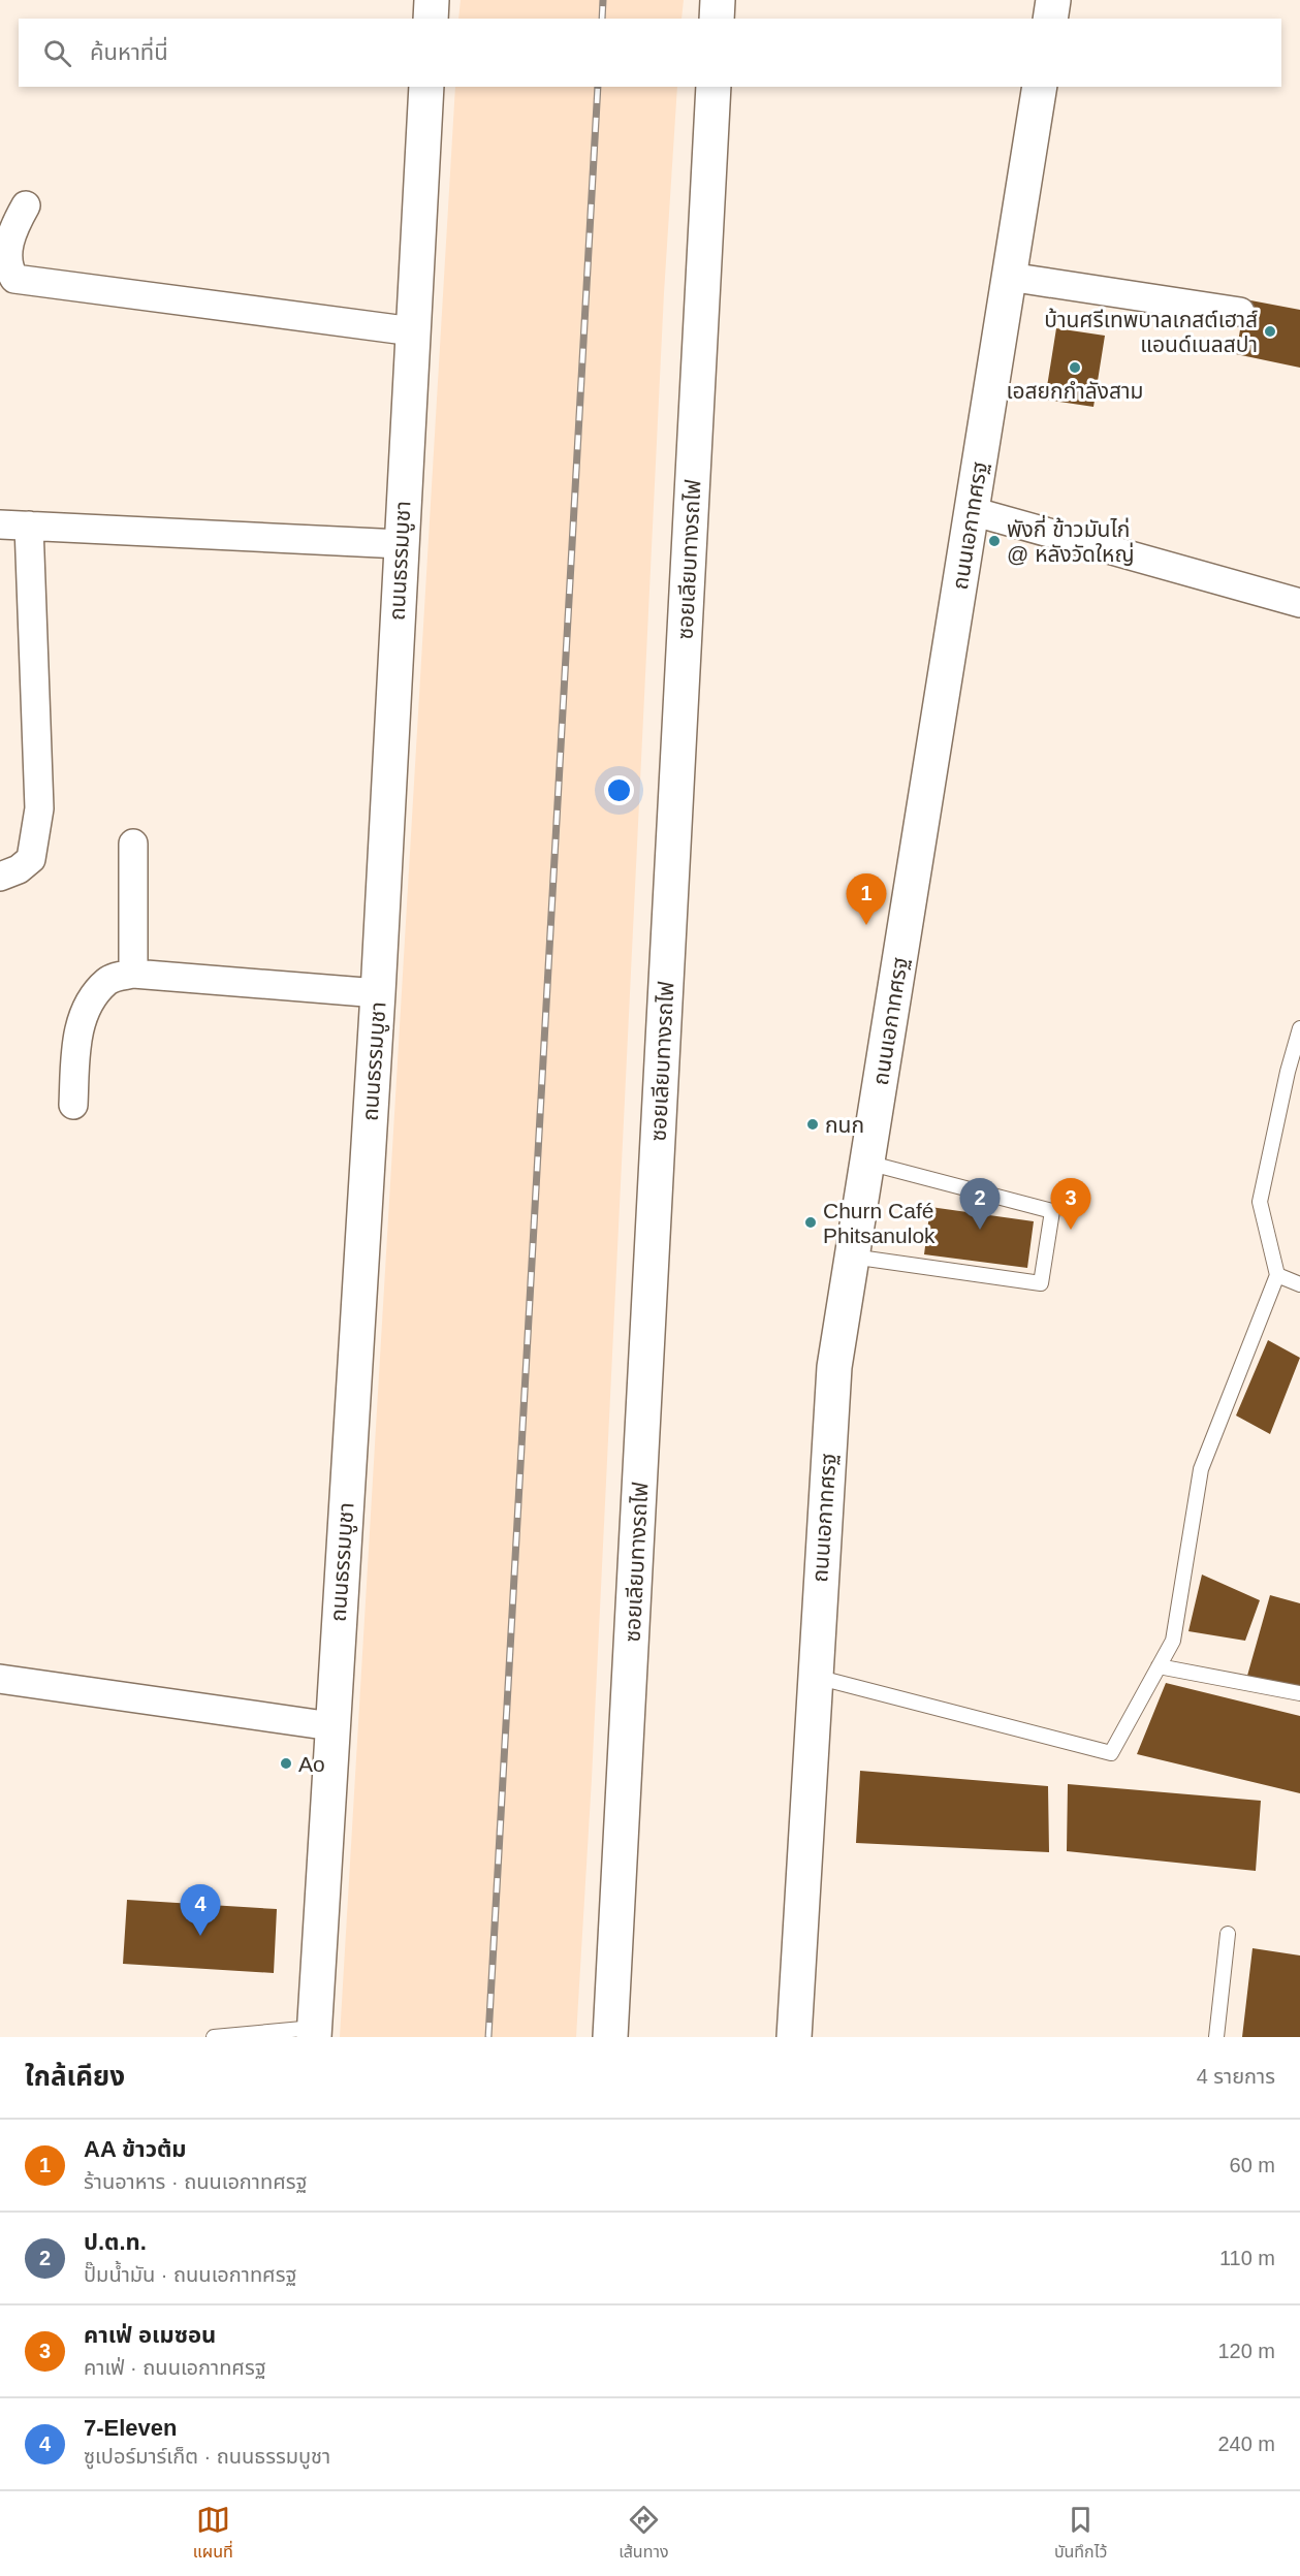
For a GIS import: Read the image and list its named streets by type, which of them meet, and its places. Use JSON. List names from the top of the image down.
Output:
{
  "streets": {
    "main road": ["ถนนเอกาทศรฐ", "ซอยเลียบทางรถไฟ", "ถนนธรรมบูชา"]
  },
  "places": [
    "บ้านศรีเทพบาลเกสต์เฮาส์ แอนด์เนลสปา",
    "เอสยกกำลังสาม",
    "พังกี่ ข้าวมันไก่ @ หลังวัดใหญ่",
    "กนก",
    "Churn Café Phitsanulok",
    "Ao"
  ],
  "page": {
    "search": "ค้นหาที่นี่",
    "pins": [
      "1",
      "2",
      "3",
      "4"
    ],
    "heading": ["ใกล้เคียง", "4 รายการ"],
    "list": [
      {
        "mark": "1",
        "name": "AA ข้าวต้ม",
        "note": "ร้านอาหาร · ถนนเอกาทศรฐ",
        "value": "60 m"
      },
      {
        "mark": "2",
        "name": "ป.ต.ท.",
        "note": "ปั๊มน้ำมัน · ถนนเอกาทศรฐ",
        "value": "110 m"
      },
      {
        "mark": "3",
        "name": "คาเฟ่ อเมซอน",
        "note": "คาเฟ่ · ถนนเอกาทศรฐ",
        "value": "120 m"
      },
      {
        "mark": "4",
        "name": "7-Eleven",
        "note": "ซูเปอร์มาร์เก็ต · ถนนธรรมบูชา",
        "value": "240 m"
      }
    ],
    "nav": ["แผนที่", "เส้นทาง", "บันทึกไว้"]
  }
}
